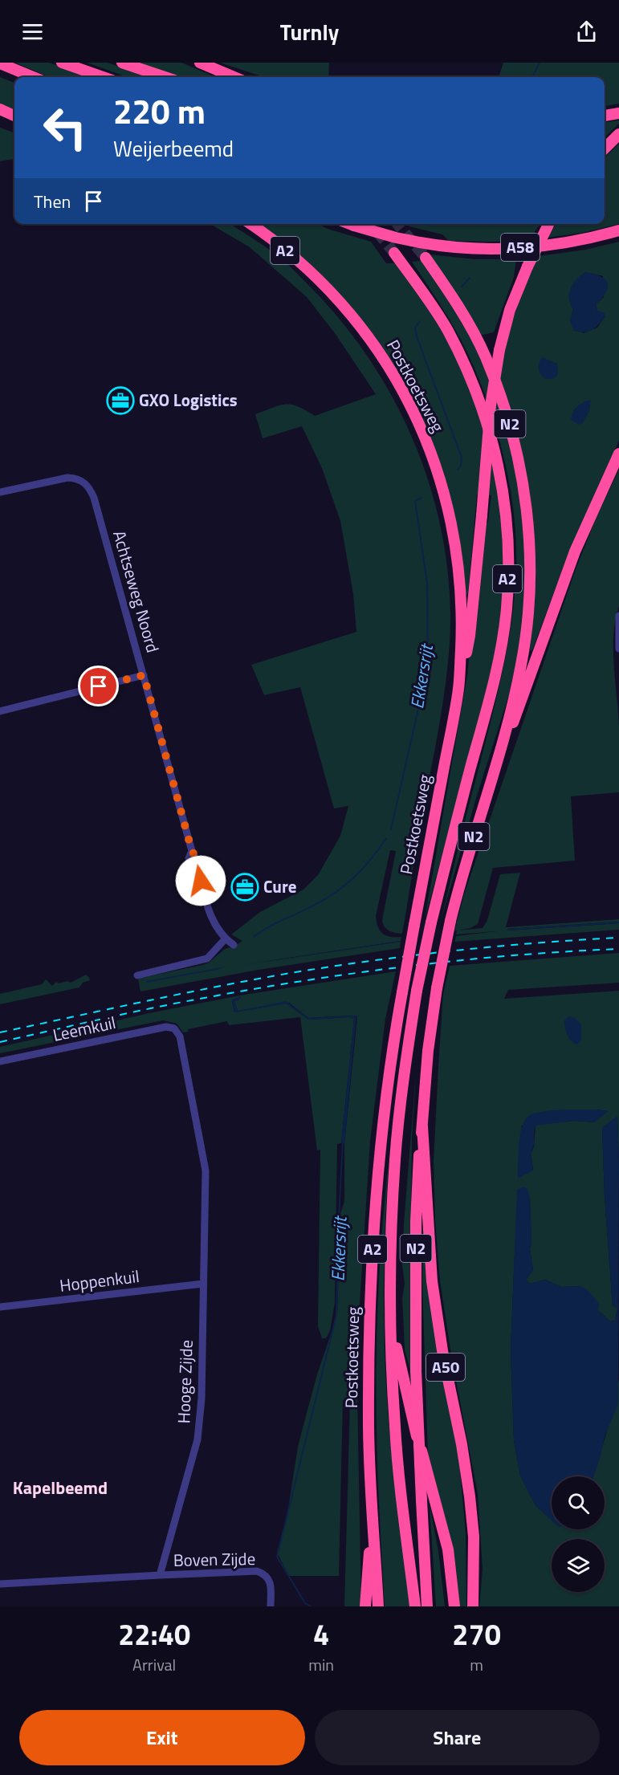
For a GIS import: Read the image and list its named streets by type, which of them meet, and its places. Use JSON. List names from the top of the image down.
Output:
{
  "streets": {
    "highway": [
      "A58",
      "A2",
      "Postkoetsweg",
      "N2",
      "A50"
    ],
    "street": [
      "Achtseweg Noord",
      "Leemkuil",
      "Hoppenkuil",
      "Hooge Zijde",
      "Boven Zijde"
    ]
  },
  "crossings": [
    ["A58", "Postkoetsweg"],
    ["A2", "A50"],
    ["N2", "A50"],
    ["Leemkuil", "Hooge Zijde"],
    ["Hoppenkuil", "Hooge Zijde"],
    ["Hooge Zijde", "Boven Zijde"]
  ],
  "districts": ["Kapelbeemd"],
  "water": ["Ekkersrijt"],
  "places": {
    "office": ["GXO Logistics", "Cure"]
  },
  "page": {
    "header": "Turnly",
    "turn": ["220 m", "Weijerbeemd"],
    "then": "Then",
    "eta": [
      "22:40",
      "Arrival",
      "4",
      "min",
      "270",
      "m"
    ],
    "buttons": ["Exit", "Share"]
  }
}
